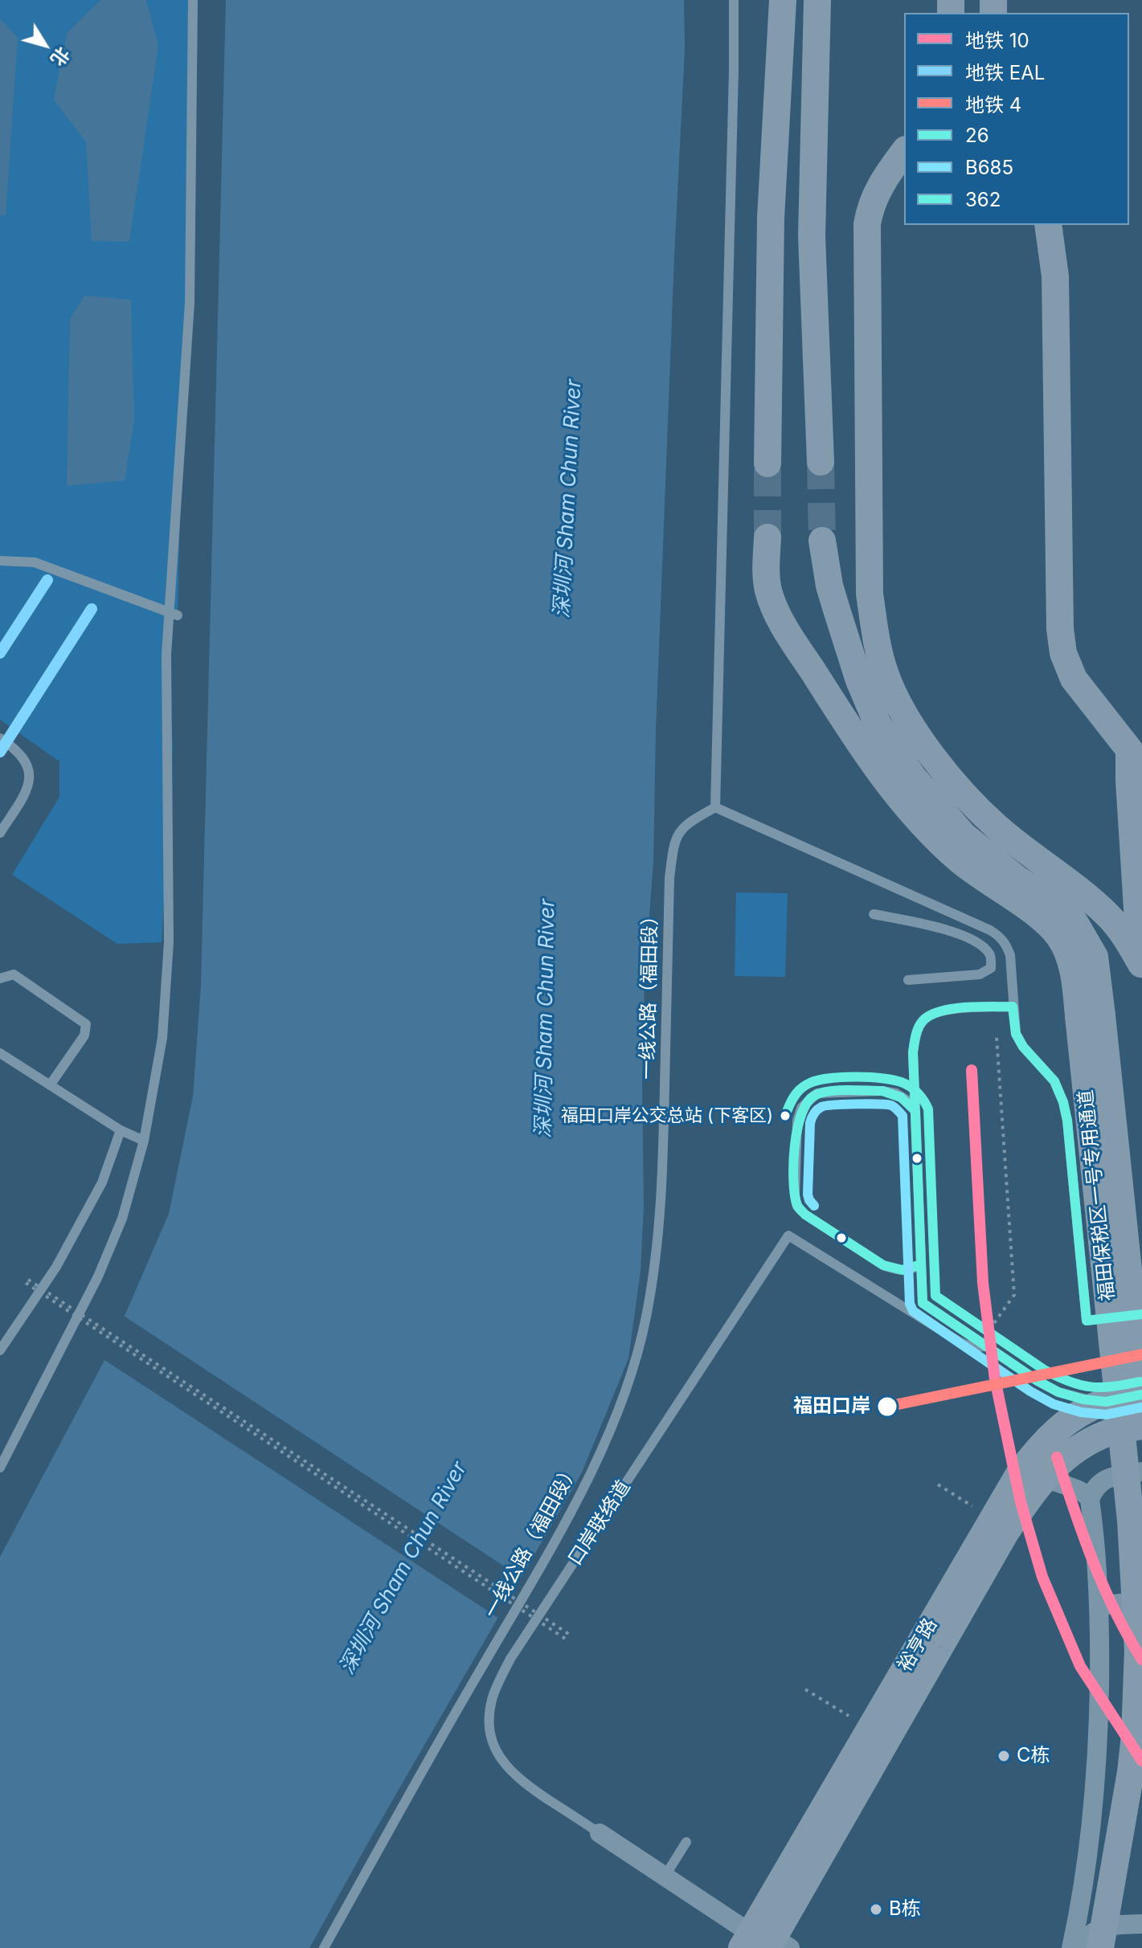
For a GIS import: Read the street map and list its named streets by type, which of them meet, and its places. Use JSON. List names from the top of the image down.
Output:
{
  "streets": {
    "main road": ["福田保税区一号专用通道", "裕亨路"],
    "street": ["口岸联络道"],
    "lane": ["一线公路（福田段）"]
  },
  "crossings": [
    ["口岸联络道", "裕亨路"]
  ],
  "water": ["深圳河 Sham Chun River"],
  "places": [
    "福田口岸公交总站 (下客区)",
    "福田口岸",
    "C栋",
    "B栋"
  ],
  "lines": [
    "metro line EAL",
    "transit line 26",
    "metro line 10",
    "transit line 362",
    "transit line B685",
    "metro line 4"
  ],
  "legend": [
    "地铁 10",
    "地铁 EAL",
    "地铁 4",
    "26",
    "B685",
    "362"
  ],
  "north": "bottom right"
}
